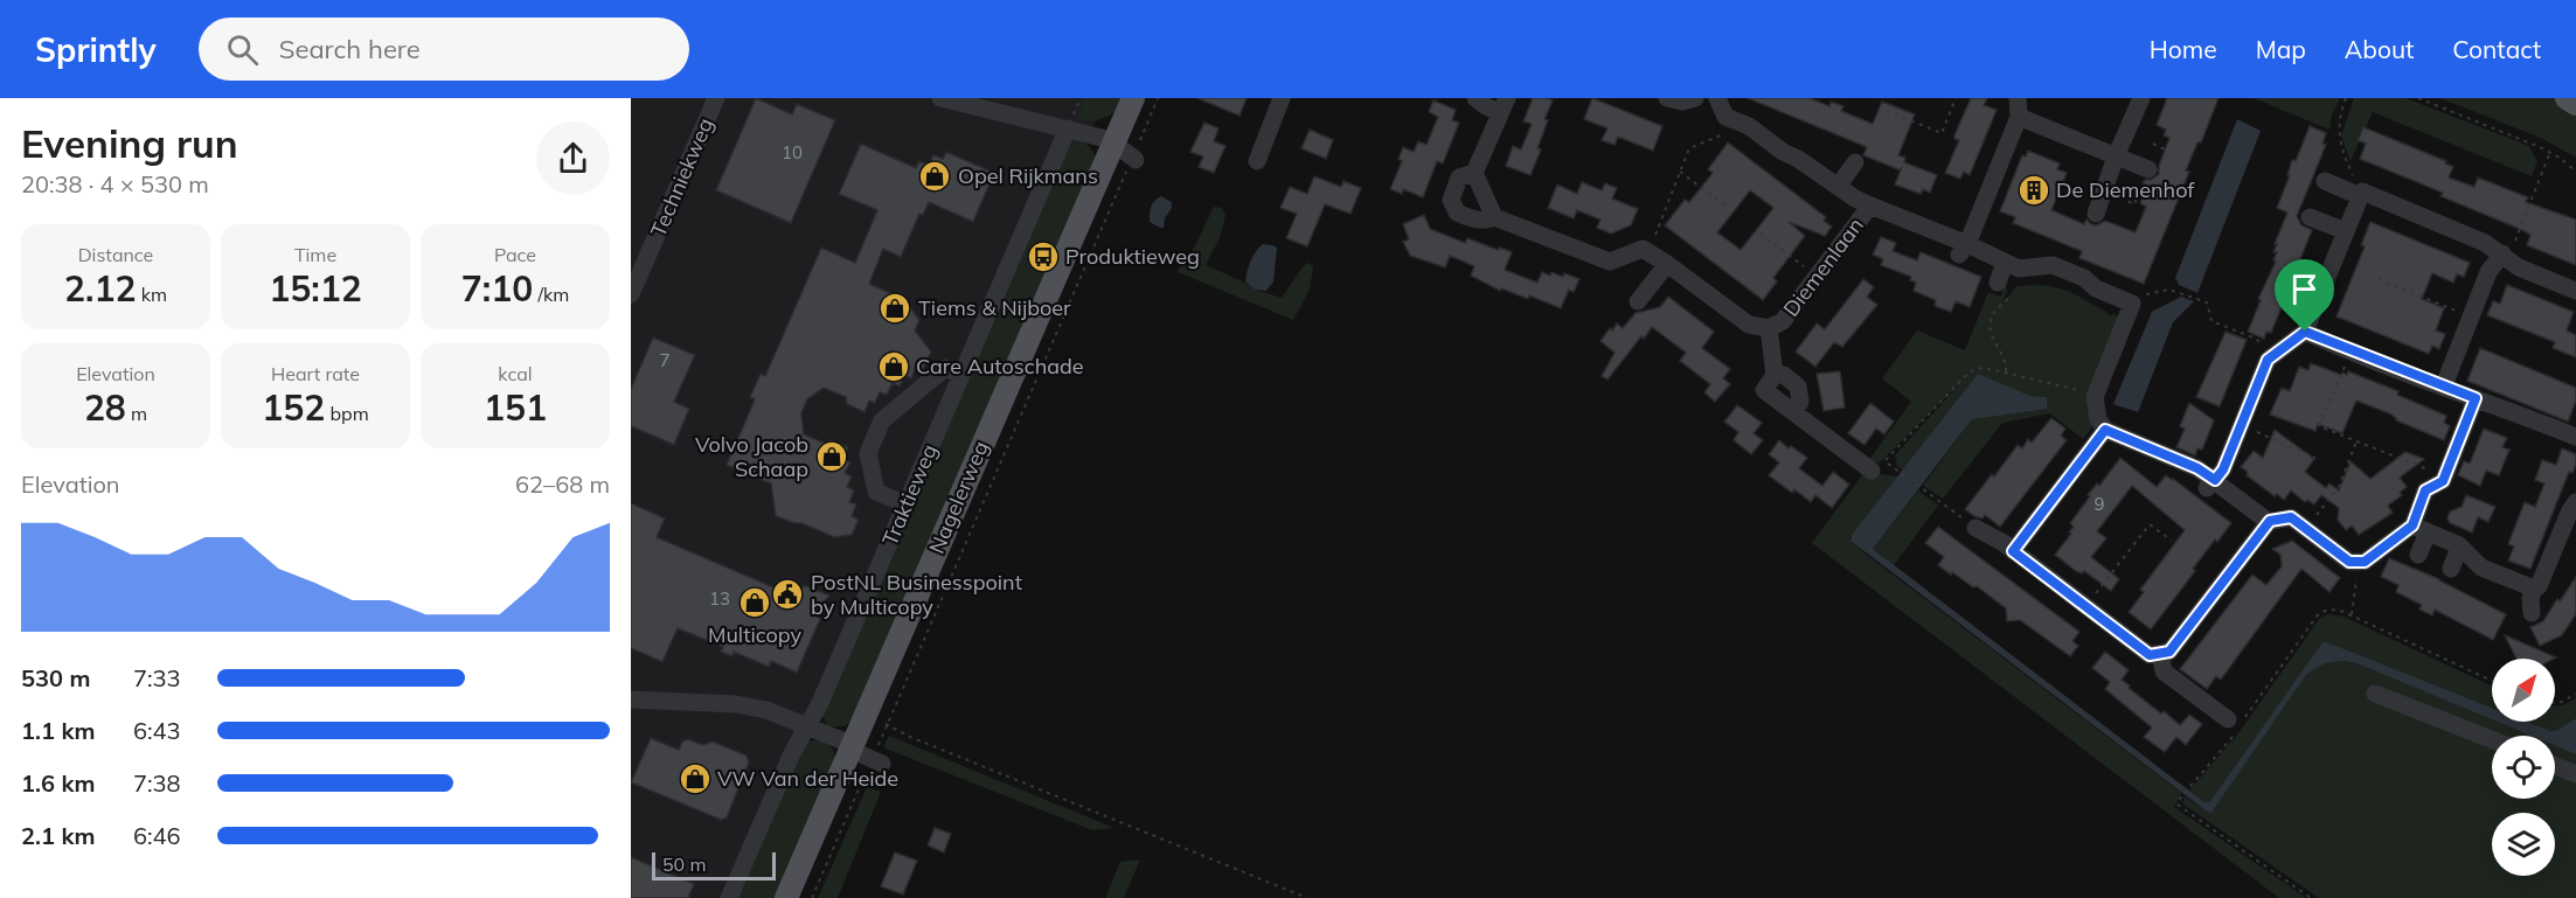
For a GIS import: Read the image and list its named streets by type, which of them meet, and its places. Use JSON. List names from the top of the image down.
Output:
{
  "streets": {
    "main road": ["Nagelerweg"],
    "street": ["Techniekweg", "Diemenlaan", "Traktieweg"]
  },
  "places": {
    "shop": [
      "Opel Rijkmans",
      "Tiems & Nijboer",
      "Care Autoschade",
      "Volvo Jacob Schaap",
      "Multicopy",
      "VW Van der Heide"
    ],
    "building": ["De Diemenhof"],
    "bus stop": ["Produktieweg"],
    "public building": ["PostNL Businesspoint by Multicopy"]
  },
  "house_numbers": [
    "10",
    "7",
    "9",
    "13"
  ],
  "scale_bar": "50 m",
  "north": "top right",
  "page": {
    "header": "Sprintly",
    "search": "Search here",
    "nav": [
      "Home",
      "Map",
      "About",
      "Contact"
    ],
    "heading": ["Evening run", "20:38 · 4 × 530 m"],
    "stats": [
      ["Distance", "2.12 km"],
      ["Time", "15:12"],
      ["Pace", "7:10 /km"],
      ["Elevation", "28 m"],
      ["Heart rate", "152 bpm"],
      ["kcal", "151"]
    ],
    "chart": ["Elevation", "62–68 m"],
    "list": [
      {
        "name": "530 m",
        "note": "7:33"
      },
      {
        "name": "1.1 km",
        "note": "6:43"
      },
      {
        "name": "1.6 km",
        "note": "7:38"
      },
      {
        "name": "2.1 km",
        "note": "6:46"
      }
    ],
    "scale": "50 m"
  }
}
